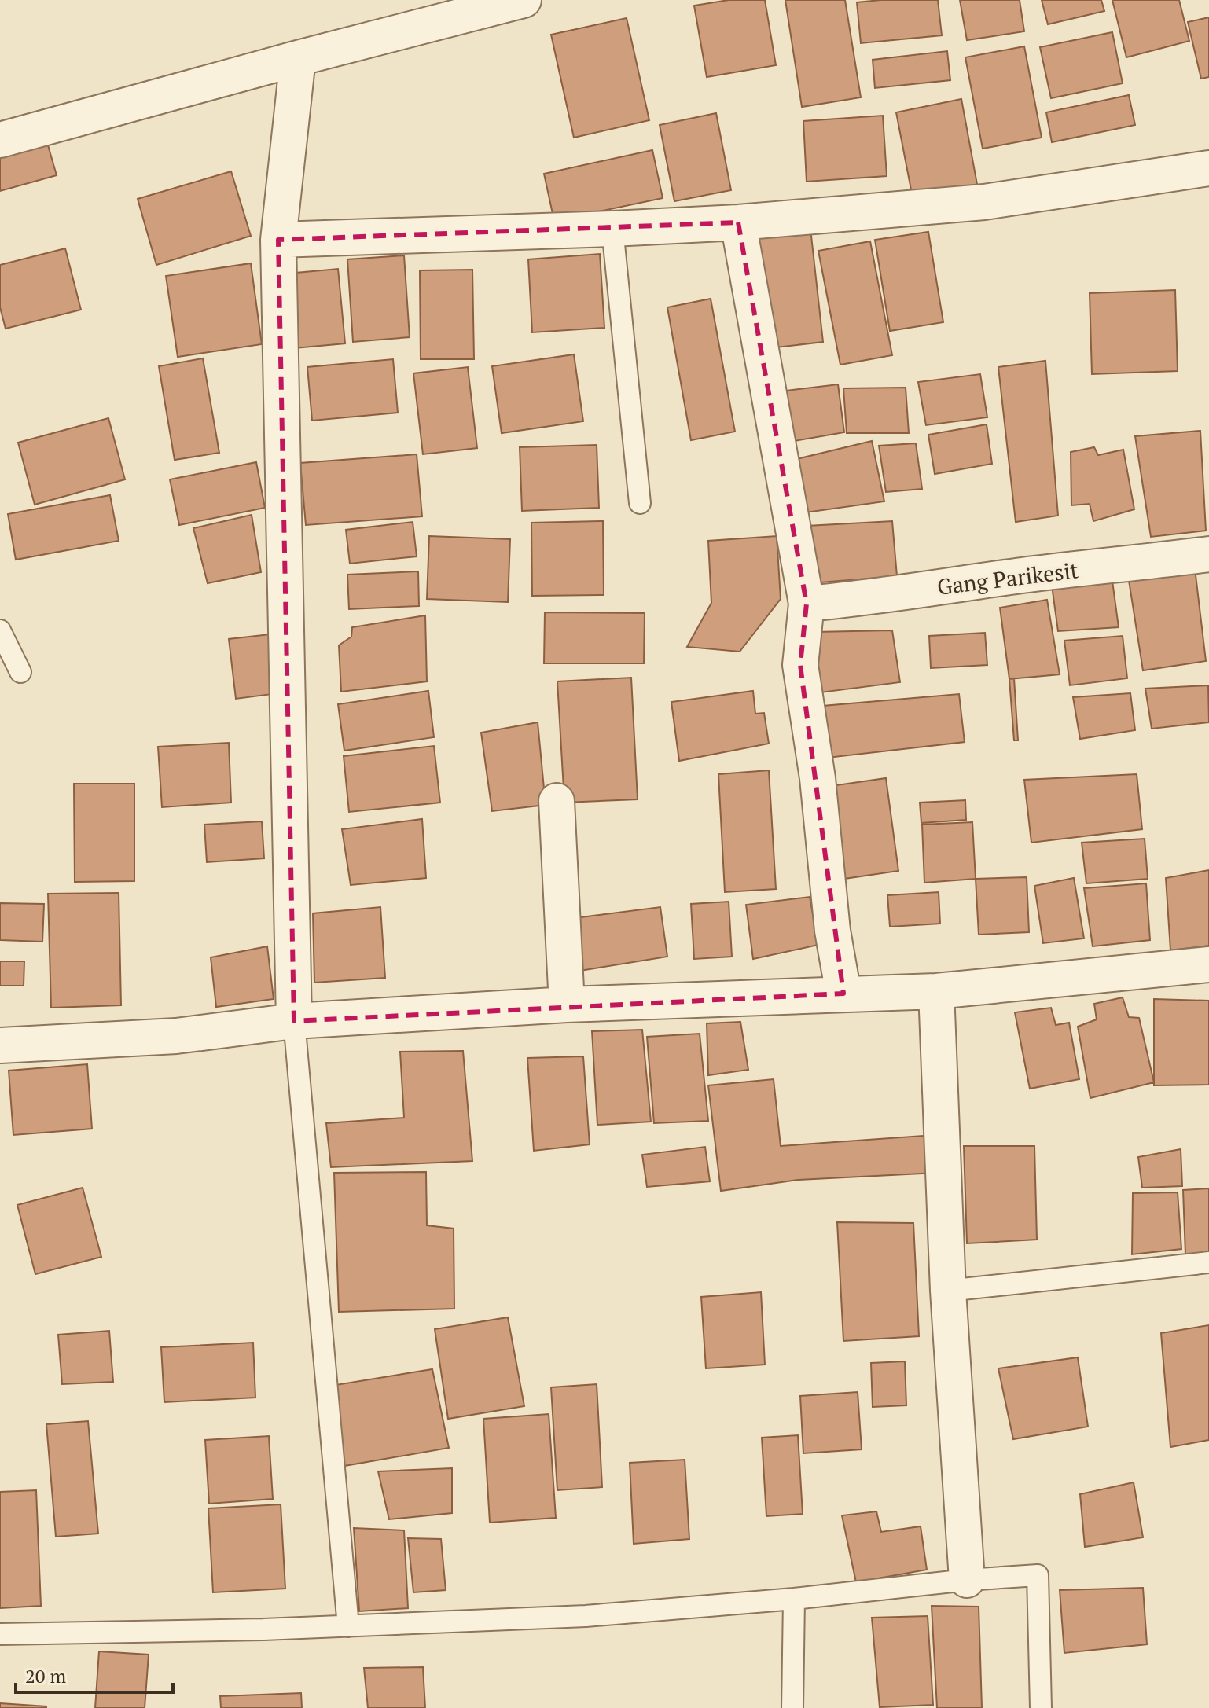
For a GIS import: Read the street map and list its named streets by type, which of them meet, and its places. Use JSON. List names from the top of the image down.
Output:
{
  "streets": {
    "street": ["Gang Parikesit"]
  },
  "scale_bar": "20 m"
}
